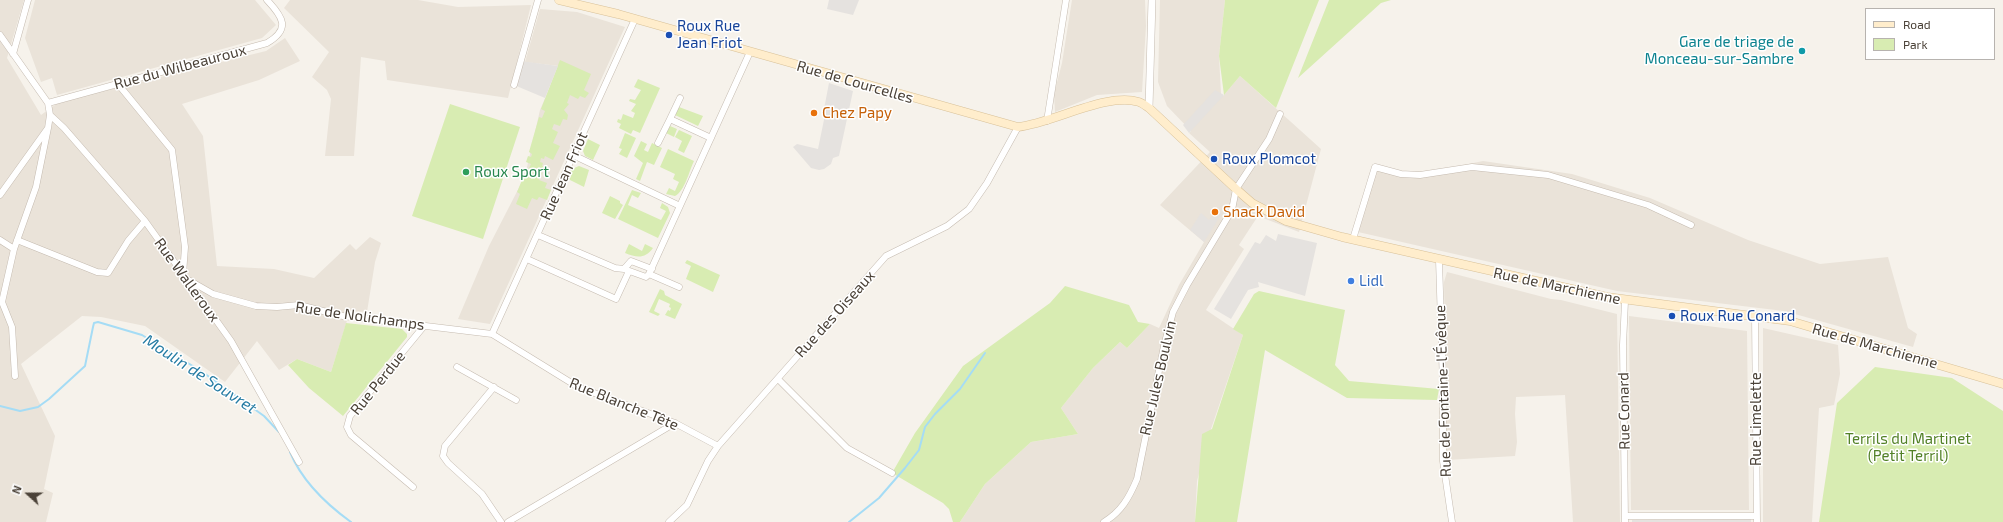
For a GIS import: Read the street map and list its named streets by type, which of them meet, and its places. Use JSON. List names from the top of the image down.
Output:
{
  "streets": {
    "main road": ["Rue de Courcelles", "Rue de Marchienne"],
    "street": [
      "Rue du Wilbeauroux",
      "Rue Jean Friot",
      "Rue Walleroux",
      "Rue des Oiseaux",
      "Rue de Nolichamps",
      "Rue Jules Boulvin",
      "Rue Perdue",
      "Rue de Fontaine-l'Évêque",
      "Rue Blanche Tête",
      "Rue Conard",
      "Rue Limelette"
    ]
  },
  "crossings": [
    ["Rue de Courcelles", "Rue Jean Friot"],
    ["Rue de Courcelles", "Rue de Marchienne"],
    ["Rue de Courcelles", "Rue des Oiseaux"],
    ["Rue Jean Friot", "Rue de Nolichamps"],
    ["Rue Jean Friot", "Rue Blanche Tête"],
    ["Rue Walleroux", "Rue de Nolichamps"],
    ["Rue de Marchienne", "Rue Jules Boulvin"],
    ["Rue de Marchienne", "Rue de Fontaine-l'Évêque"],
    ["Rue de Marchienne", "Rue Conard"],
    ["Rue de Marchienne", "Rue Limelette"],
    ["Rue des Oiseaux", "Rue Blanche Tête"],
    ["Rue de Nolichamps", "Rue Perdue"],
    ["Rue de Nolichamps", "Rue Blanche Tête"]
  ],
  "water": ["Moulin de Souvret"],
  "parks": ["Terrils du Martinet (Petit Terril)"],
  "places": [
    "Roux Rue Jean Friot",
    "Gare de triage de Monceau-sur-Sambre",
    "Chez Papy",
    "Roux Plomcot",
    "Roux Sport",
    "Snack David",
    "Lidl",
    "Roux Rue Conard"
  ],
  "legend": ["Road", "Park"],
  "north": "left"
}
